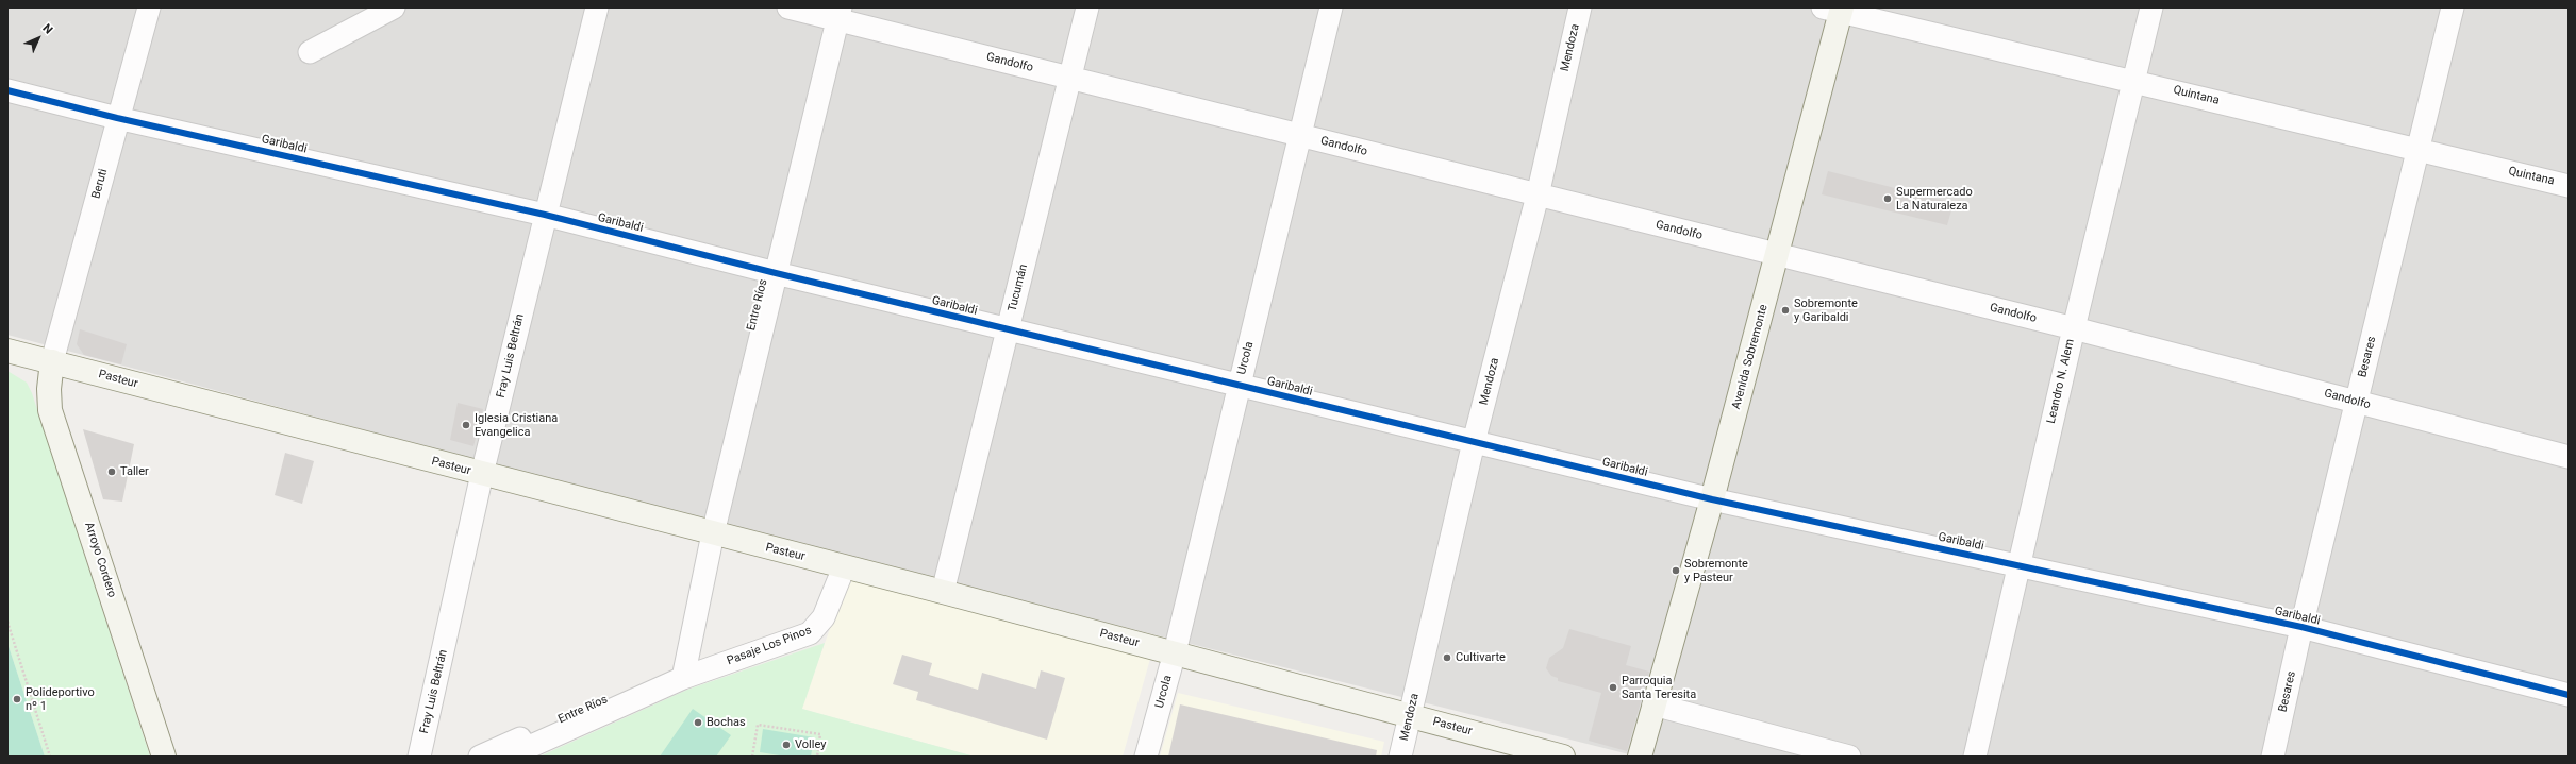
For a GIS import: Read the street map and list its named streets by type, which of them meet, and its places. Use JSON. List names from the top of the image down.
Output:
{
  "streets": {
    "street": [
      "Mendoza",
      "Gandolfo",
      "Quintana",
      "Garibaldi",
      "Beruti",
      "Tucumán",
      "Entre Ríos",
      "Fray Luis Beltrán",
      "Avenida Sobremonte",
      "Besares",
      "Urcola",
      "Pasteur",
      "Leandro N. Alem",
      "Arroyo Cordero",
      "Pasaje Los Pinos"
    ]
  },
  "crossings": [
    ["Mendoza", "Gandolfo"],
    ["Mendoza", "Garibaldi"],
    ["Mendoza", "Pasteur"],
    ["Gandolfo", "Tucumán"],
    ["Gandolfo", "Entre Ríos"],
    ["Gandolfo", "Avenida Sobremonte"],
    ["Gandolfo", "Besares"],
    ["Gandolfo", "Urcola"],
    ["Gandolfo", "Leandro N. Alem"],
    ["Quintana", "Avenida Sobremonte"],
    ["Quintana", "Besares"],
    ["Quintana", "Leandro N. Alem"],
    ["Garibaldi", "Beruti"],
    ["Garibaldi", "Tucumán"],
    ["Garibaldi", "Entre Ríos"],
    ["Garibaldi", "Fray Luis Beltrán"],
    ["Garibaldi", "Avenida Sobremonte"],
    ["Garibaldi", "Besares"],
    ["Garibaldi", "Urcola"],
    ["Garibaldi", "Leandro N. Alem"],
    ["Beruti", "Pasteur"],
    ["Beruti", "Arroyo Cordero"],
    ["Tucumán", "Pasteur"],
    ["Entre Ríos", "Pasteur"],
    ["Entre Ríos", "Pasaje Los Pinos"],
    ["Fray Luis Beltrán", "Pasteur"],
    ["Urcola", "Pasteur"],
    ["Pasteur", "Arroyo Cordero"],
    ["Pasteur", "Pasaje Los Pinos"]
  ],
  "places": [
    "Supermercado La Naturaleza",
    "Sobremonte y Garibaldi",
    "Iglesia Cristiana Evangelica",
    "Taller",
    "Sobremonte y Pasteur",
    "Cultivarte",
    "Parroquia Santa Teresita",
    "Polideportivo nº 1",
    "Bochas",
    "Volley"
  ],
  "north": "top right"
}
